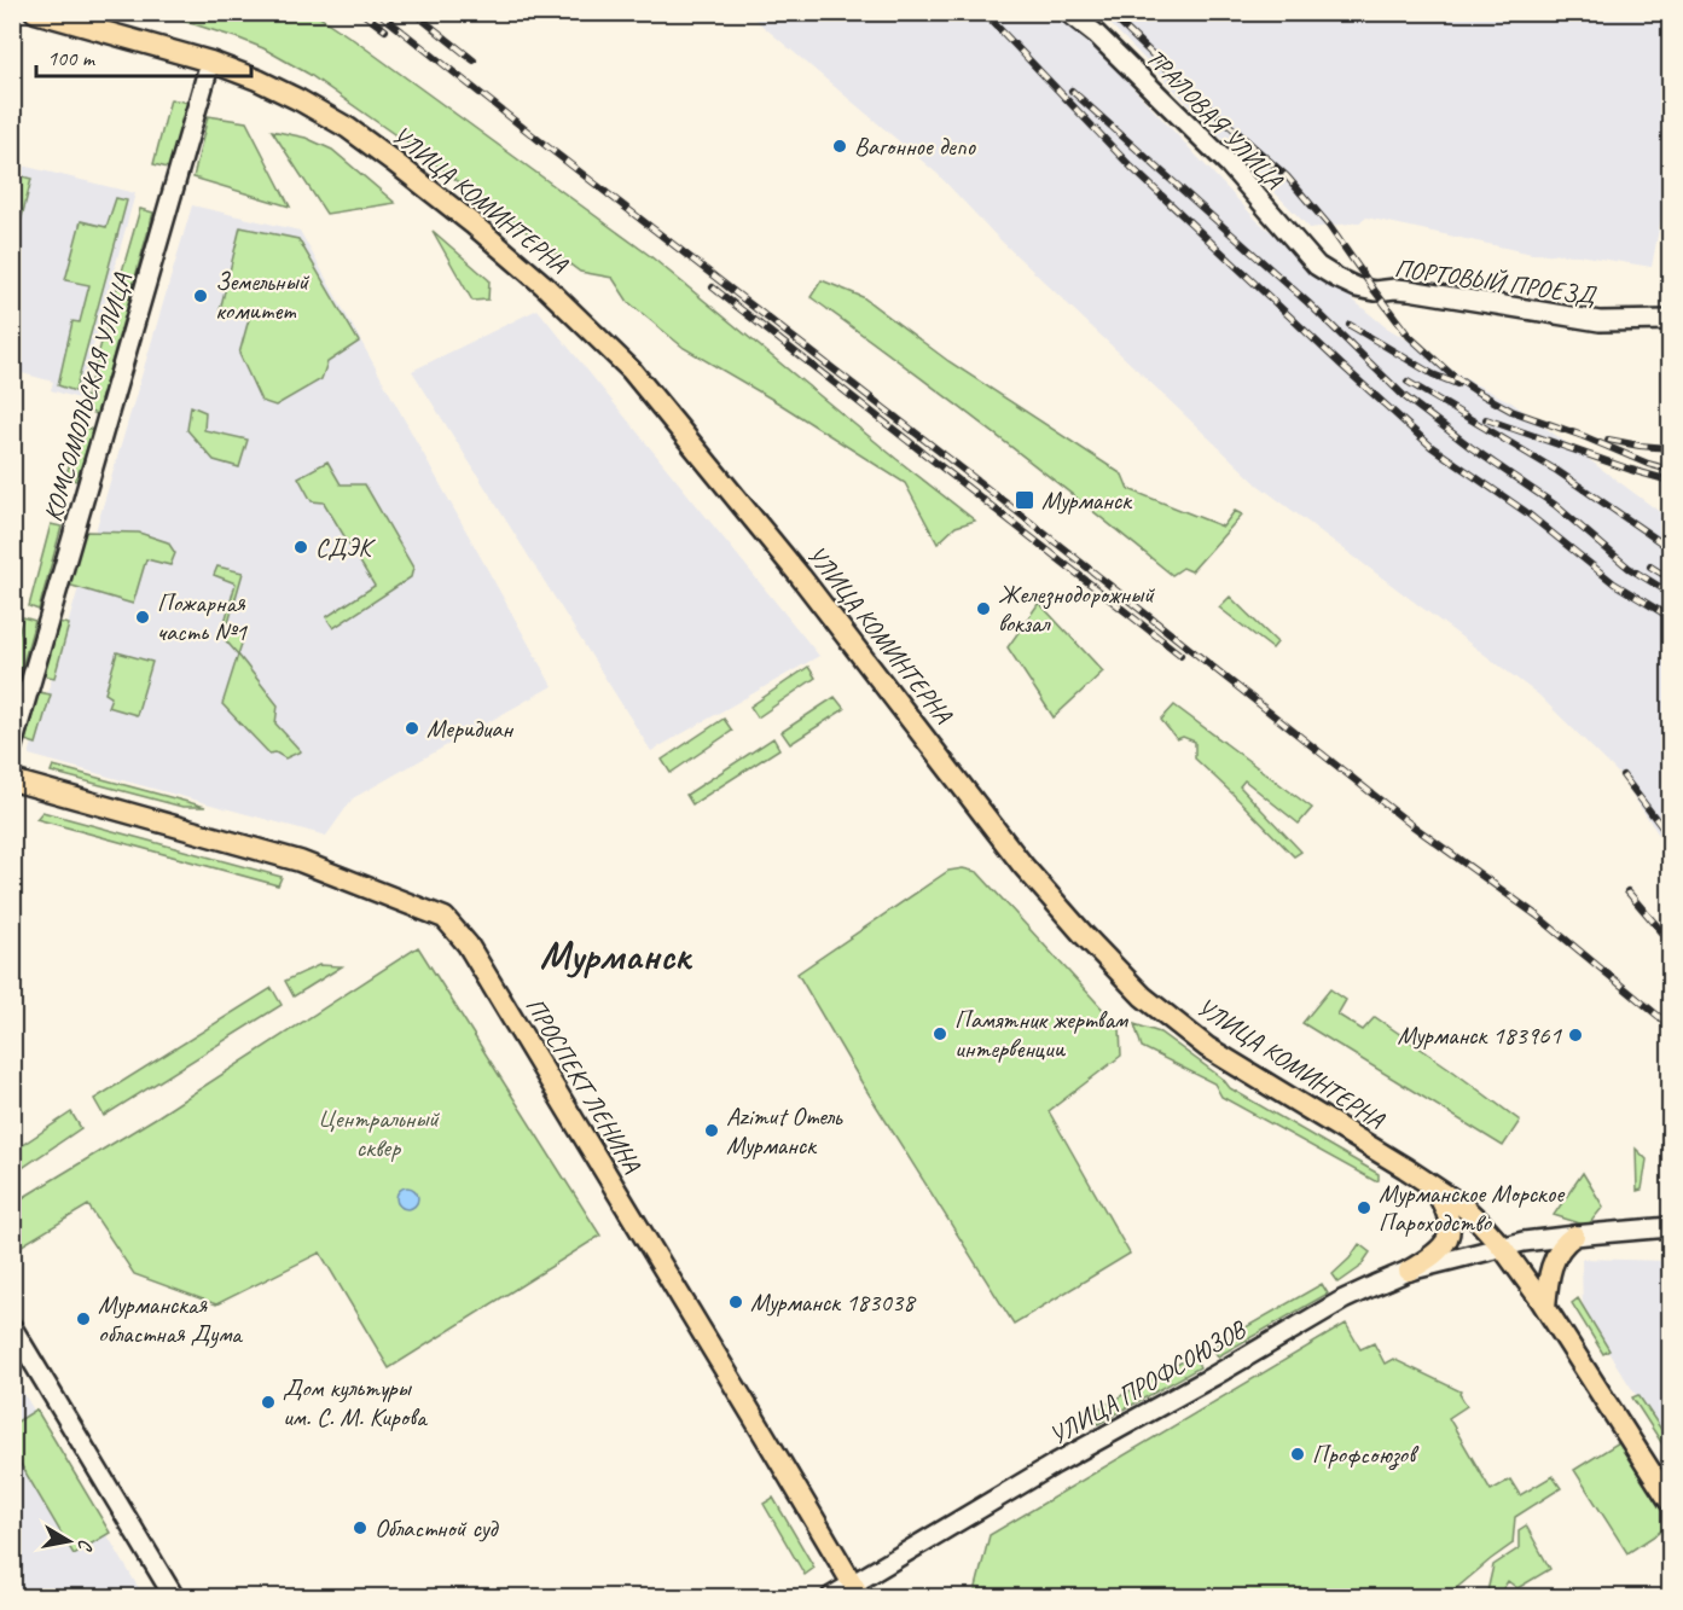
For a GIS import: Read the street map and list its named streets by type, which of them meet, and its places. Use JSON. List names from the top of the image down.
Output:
{
  "streets": {
    "main road": ["УЛИЦА КОМИНТЕРНА", "ПРОСПЕКТ ЛЕНИНА"],
    "street": [
      "ТРАЛОВАЯ УЛИЦА",
      "ПОРТОВЫЙ ПРОЕЗД",
      "КОМСОМОЛЬСКАЯ УЛИЦА",
      "УЛИЦА ПРОФСОЮЗОВ"
    ]
  },
  "crossings": [
    ["ТРАЛОВАЯ УЛИЦА", "ПОРТОВЫЙ ПРОЕЗД"],
    ["УЛИЦА КОМИНТЕРНА", "КОМСОМОЛЬСКАЯ УЛИЦА"],
    ["УЛИЦА КОМИНТЕРНА", "УЛИЦА ПРОФСОЮЗОВ"],
    ["ПРОСПЕКТ ЛЕНИНА", "УЛИЦА ПРОФСОЮЗОВ"]
  ],
  "districts": ["Мурманск"],
  "parks": ["Центральный сквер"],
  "places": {
    "other": [
      "Вагонное депо",
      "Земельный комитет",
      "СДЭК",
      "Железнодорожный вокзал",
      "Пожарная часть №1",
      "Меридиан",
      "Памятник жертвам интервенции",
      "Мурманск 183961",
      "Azimut Отель Мурманск",
      "Мурманское Морское Пароходство",
      "Мурманск 183038",
      "Мурманская областная Дума",
      "Дом культуры им. С. М. Кирова",
      "Профсоюзов",
      "Областной суд"
    ],
    "transit": ["Мурманск"]
  },
  "scale_bar": "100 m",
  "north": "right"
}
